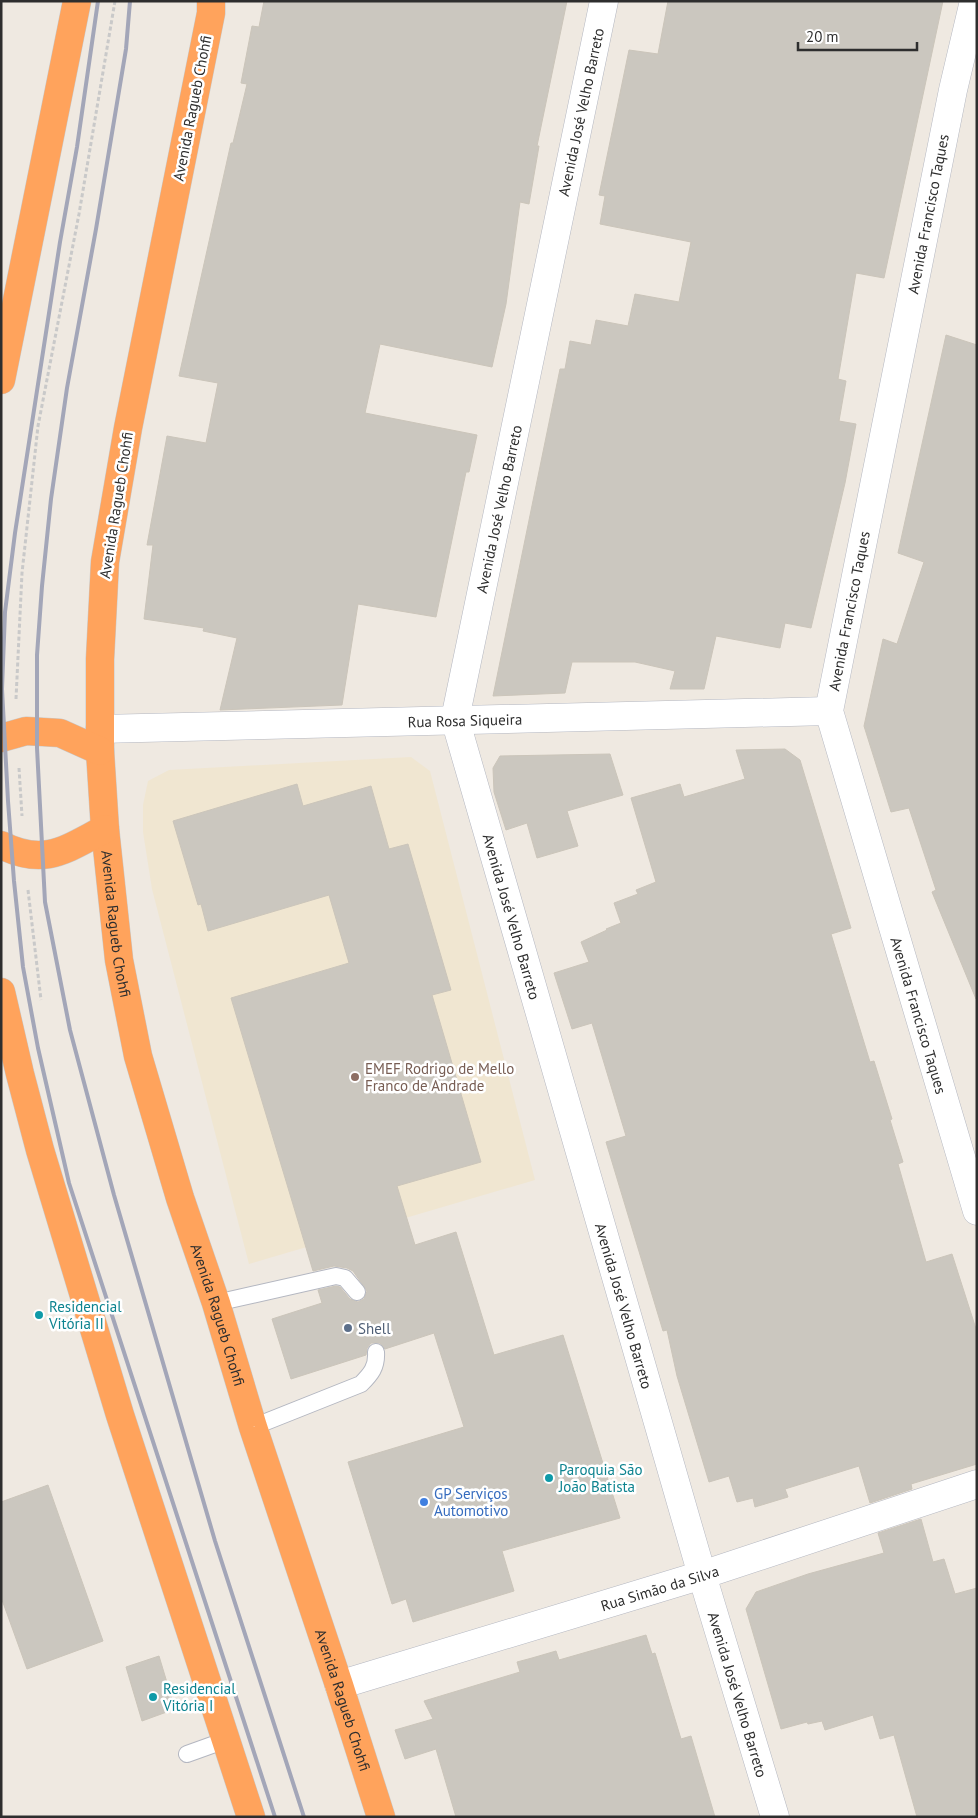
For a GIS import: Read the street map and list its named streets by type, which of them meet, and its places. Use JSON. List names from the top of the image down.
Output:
{
  "streets": {
    "highway": ["Avenida Ragueb Chohfi"],
    "street": [
      "Avenida José Velho Barreto",
      "Avenida Francisco Taques",
      "Rua Rosa Siqueira",
      "Rua Simão da Silva"
    ]
  },
  "crossings": [
    ["Avenida Ragueb Chohfi", "Rua Rosa Siqueira"],
    ["Avenida Ragueb Chohfi", "Rua Simão da Silva"],
    ["Avenida José Velho Barreto", "Rua Rosa Siqueira"],
    ["Avenida José Velho Barreto", "Rua Simão da Silva"],
    ["Avenida Francisco Taques", "Rua Rosa Siqueira"]
  ],
  "places": [
    "EMEF Rodrigo de Mello Franco de Andrade",
    "Residencial Vitória II",
    "Shell",
    "Paroquia São João Batista",
    "GP Serviços Automotivo",
    "Residencial Vitória I"
  ],
  "scale_bar": "20 m"
}
